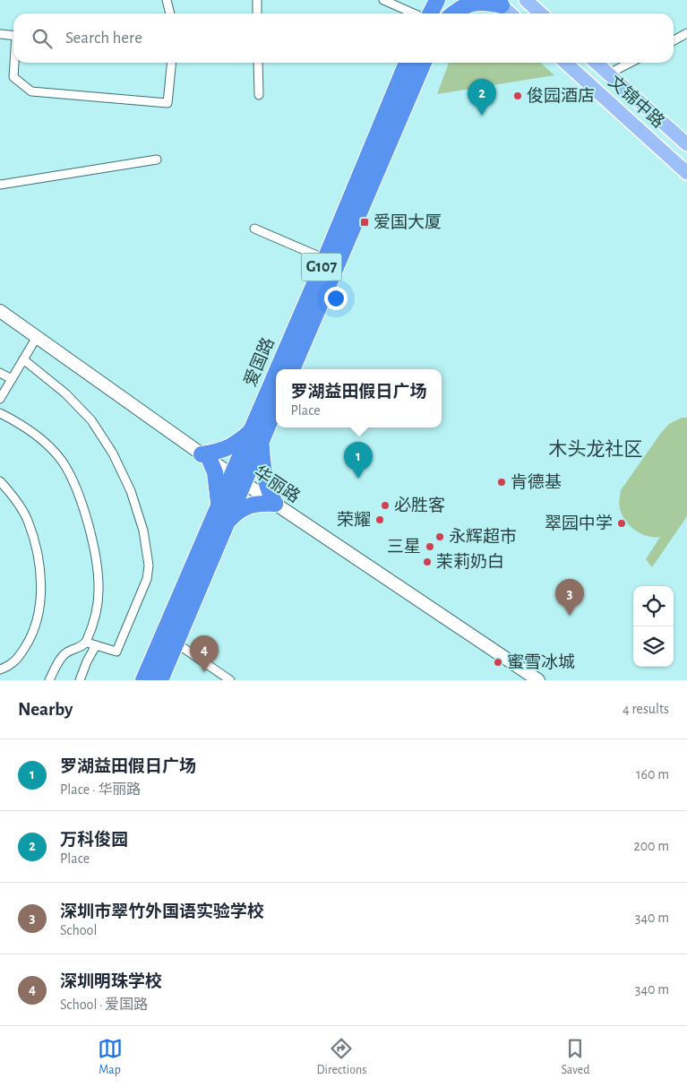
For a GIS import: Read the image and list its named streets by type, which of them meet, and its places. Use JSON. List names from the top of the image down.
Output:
{
  "streets": {
    "highway": ["G107", "爱国路"],
    "main road": ["文锦中路"],
    "street": ["华丽路"]
  },
  "crossings": [
    ["爱国路", "华丽路"]
  ],
  "districts": ["木头龙社区"],
  "places": {
    "other": [
      "俊园酒店",
      "肯德基",
      "必胜客",
      "荣耀",
      "翠园中学",
      "永辉超市",
      "三星",
      "茉莉奶白",
      "蜜雪冰城"
    ],
    "transit": ["爱国大厦"]
  },
  "page": {
    "search": "Search here",
    "pins": [
      "2",
      "1",
      "3",
      "4"
    ],
    "popup": ["罗湖益田假日广场", "Place"],
    "heading": ["Nearby", "4 results"],
    "list": [
      {
        "mark": "1",
        "name": "罗湖益田假日广场",
        "note": "Place · 华丽路",
        "value": "160 m"
      },
      {
        "mark": "2",
        "name": "万科俊园",
        "note": "Place",
        "value": "200 m"
      },
      {
        "mark": "3",
        "name": "深圳市翠竹外国语实验学校",
        "note": "School",
        "value": "340 m"
      },
      {
        "mark": "4",
        "name": "深圳明珠学校",
        "note": "School · 爱国路",
        "value": "340 m"
      }
    ],
    "nav": ["Map", "Directions", "Saved"]
  }
}
